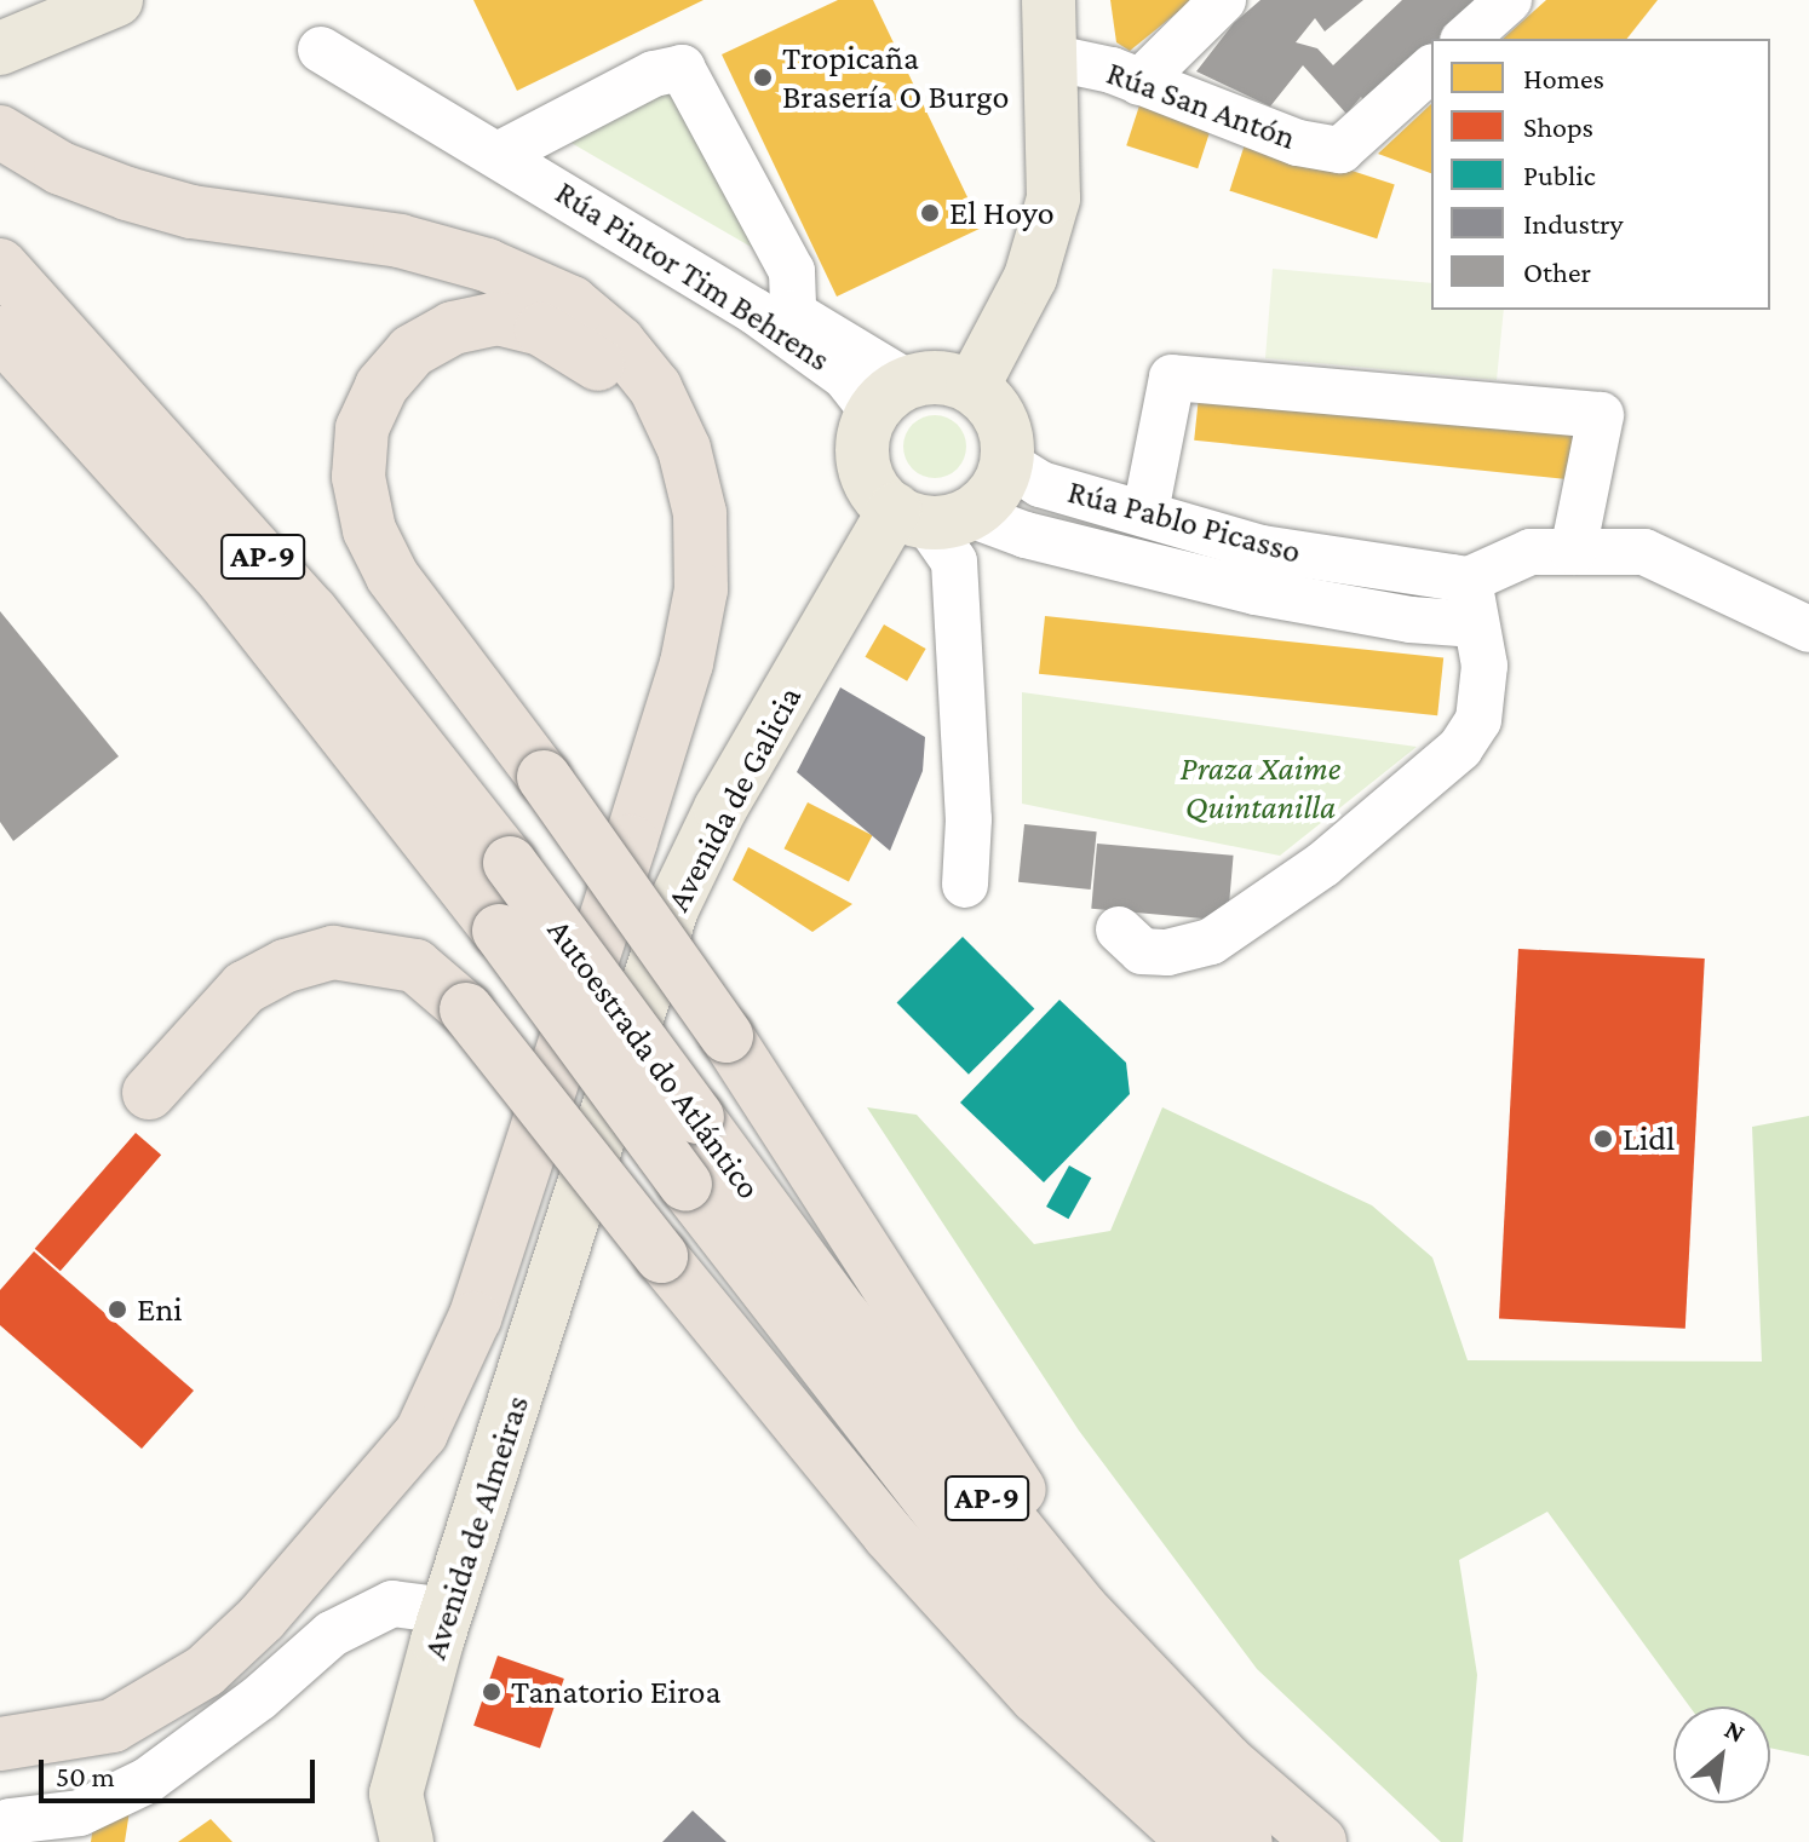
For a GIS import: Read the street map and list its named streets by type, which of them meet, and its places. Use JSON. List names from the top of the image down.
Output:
{
  "streets": {
    "highway": ["AP-9", "Autoestrada do Atlántico"],
    "main road": ["Avenida de Galicia", "Avenida de Almeiras"],
    "street": ["Rúa San Antón", "Rúa Pintor Tim Behrens", "Rúa Pablo Picasso"]
  },
  "crossings": [
    ["Rúa Pintor Tim Behrens", "Rúa Pablo Picasso"],
    ["Rúa Pintor Tim Behrens", "Avenida de Galicia"],
    ["Rúa Pablo Picasso", "Avenida de Galicia"],
    ["Avenida de Galicia", "Avenida de Almeiras"]
  ],
  "parks": ["Praza Xaime Quintanilla"],
  "places": [
    "Tropicaña Brasería O Burgo",
    "El Hoyo",
    "Lidl",
    "Eni",
    "Tanatorio Eiroa"
  ],
  "legend": [
    "Homes",
    "Shops",
    "Public",
    "Industry",
    "Other"
  ],
  "scale_bar": "50 m",
  "north": "top right"
}
